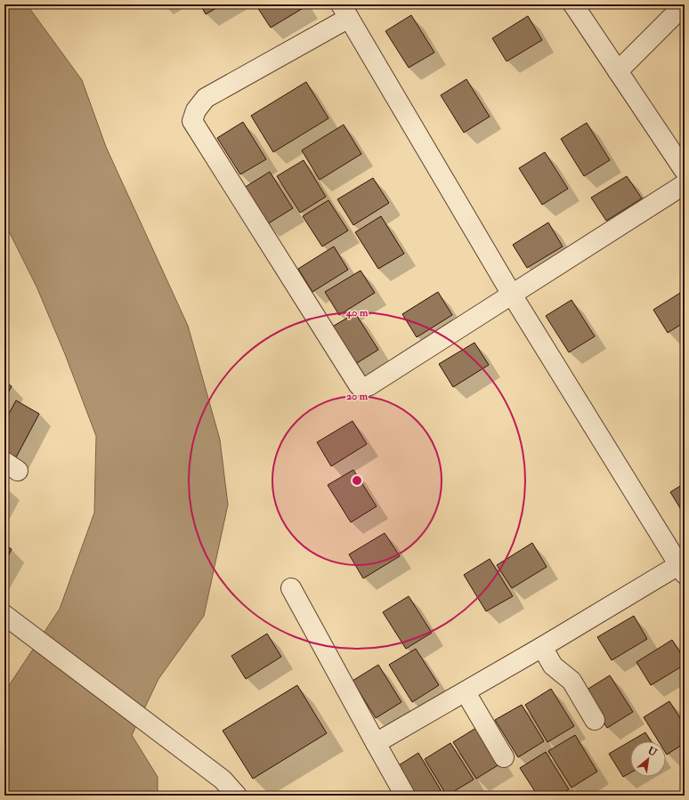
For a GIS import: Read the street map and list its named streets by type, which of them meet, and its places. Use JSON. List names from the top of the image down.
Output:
{
  "north": "top right",
  "rings": ["40 m", "20 m"]
}
